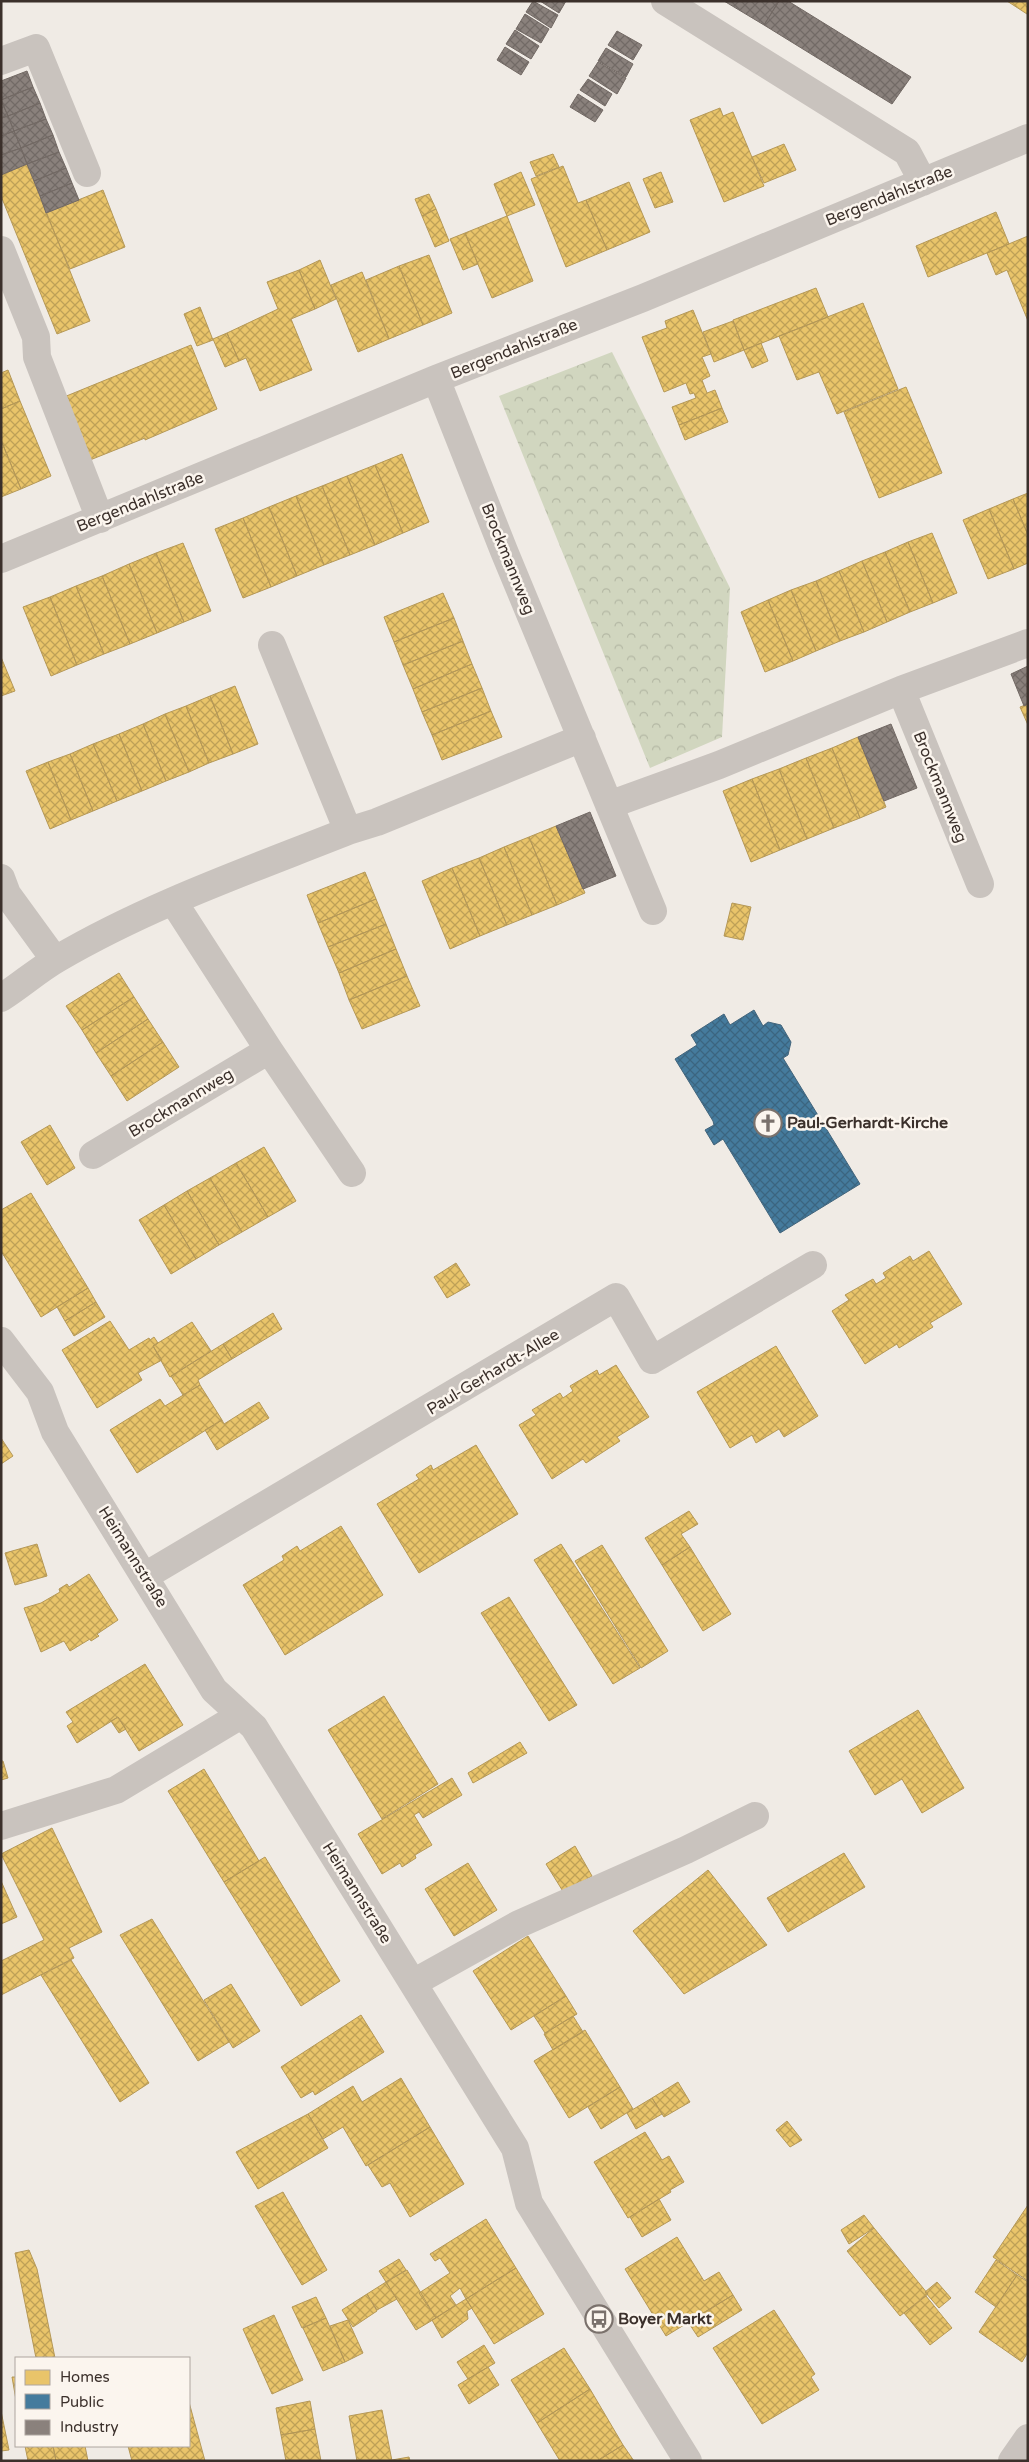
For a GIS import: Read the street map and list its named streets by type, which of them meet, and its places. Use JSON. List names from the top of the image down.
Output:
{
  "streets": {
    "street": [
      "Bergendahlstraße",
      "Brockmannweg",
      "Paul-Gerhardt-Allee",
      "Heimannstraße"
    ]
  },
  "crossings": [
    ["Bergendahlstraße", "Brockmannweg"],
    ["Paul-Gerhardt-Allee", "Heimannstraße"]
  ],
  "places": {
    "church": ["Paul-Gerhardt-Kirche"],
    "bus stop": ["Boyer Markt"]
  },
  "legend": ["Homes", "Public", "Industry"]
}
